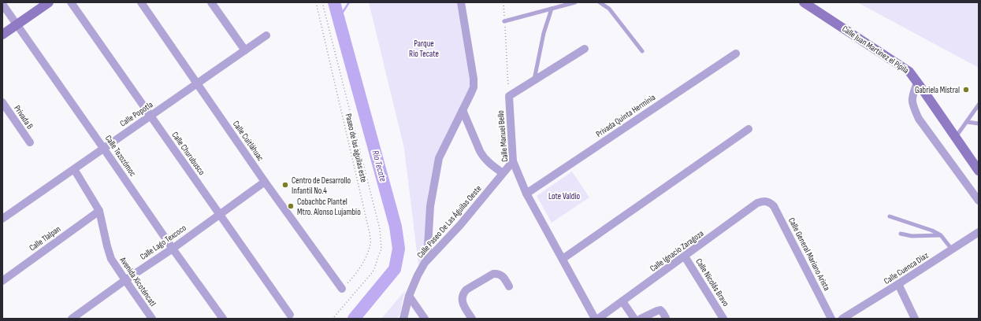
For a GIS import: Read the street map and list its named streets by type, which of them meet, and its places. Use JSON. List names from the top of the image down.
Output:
{
  "streets": {
    "main road": ["Calle Juan Martínez el Pípila"],
    "street": [
      "Calle Popotla",
      "Privada Quinta Herminia",
      "Privada B",
      "Calle Manuel Bello",
      "Calle Cuitláhuac",
      "Calle Churubusco",
      "Calle Tezozómoc",
      "Calle Paseo De Las Águilas Oeste",
      "Calle Tlalpan",
      "Calle Lago Texcoco",
      "Calle Ignacio Zaragoza",
      "Calle General Mariano Arista",
      "Calle Cuenca Díaz",
      "Avenida Xicoténcatl",
      "Calle Nicolás Bravo"
    ],
    "path": ["Paseo de las aguilas este"]
  },
  "crossings": [
    ["Calle Popotla", "Calle Cuitláhuac"],
    ["Calle Popotla", "Calle Churubusco"],
    ["Calle Popotla", "Calle Tezozómoc"],
    ["Calle Popotla", "Avenida Xicoténcatl"],
    ["Privada Quinta Herminia", "Calle Manuel Bello"],
    ["Calle Manuel Bello", "Calle Paseo De Las Águilas Oeste"],
    ["Calle Cuitláhuac", "Paseo de las aguilas este"],
    ["Calle Cuitláhuac", "Calle Lago Texcoco"],
    ["Calle Churubusco", "Calle Lago Texcoco"],
    ["Calle Tezozómoc", "Calle Lago Texcoco"],
    ["Calle Tlalpan", "Avenida Xicoténcatl"],
    ["Calle Lago Texcoco", "Avenida Xicoténcatl"],
    ["Calle Ignacio Zaragoza", "Calle General Mariano Arista"],
    ["Calle Ignacio Zaragoza", "Calle Nicolás Bravo"]
  ],
  "water": ["Río Tecate"],
  "parks": ["Parque Rio Tecate", "Lote Valdio"],
  "places": ["Gabriela Mistral", "Centro de Desarrollo Infantil No.4", "Cobachbc Plantel Mtro. Alonso Lujambio"]
}
